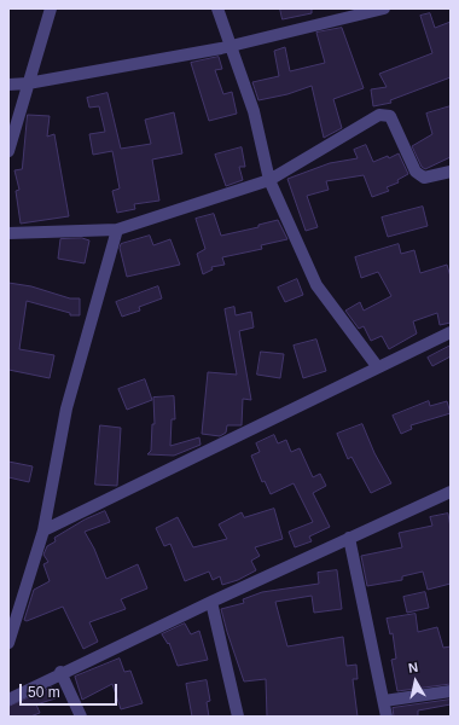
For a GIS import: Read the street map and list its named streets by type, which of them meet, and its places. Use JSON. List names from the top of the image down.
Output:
{
  "scale_bar": "50 m",
  "north": "top"
}
